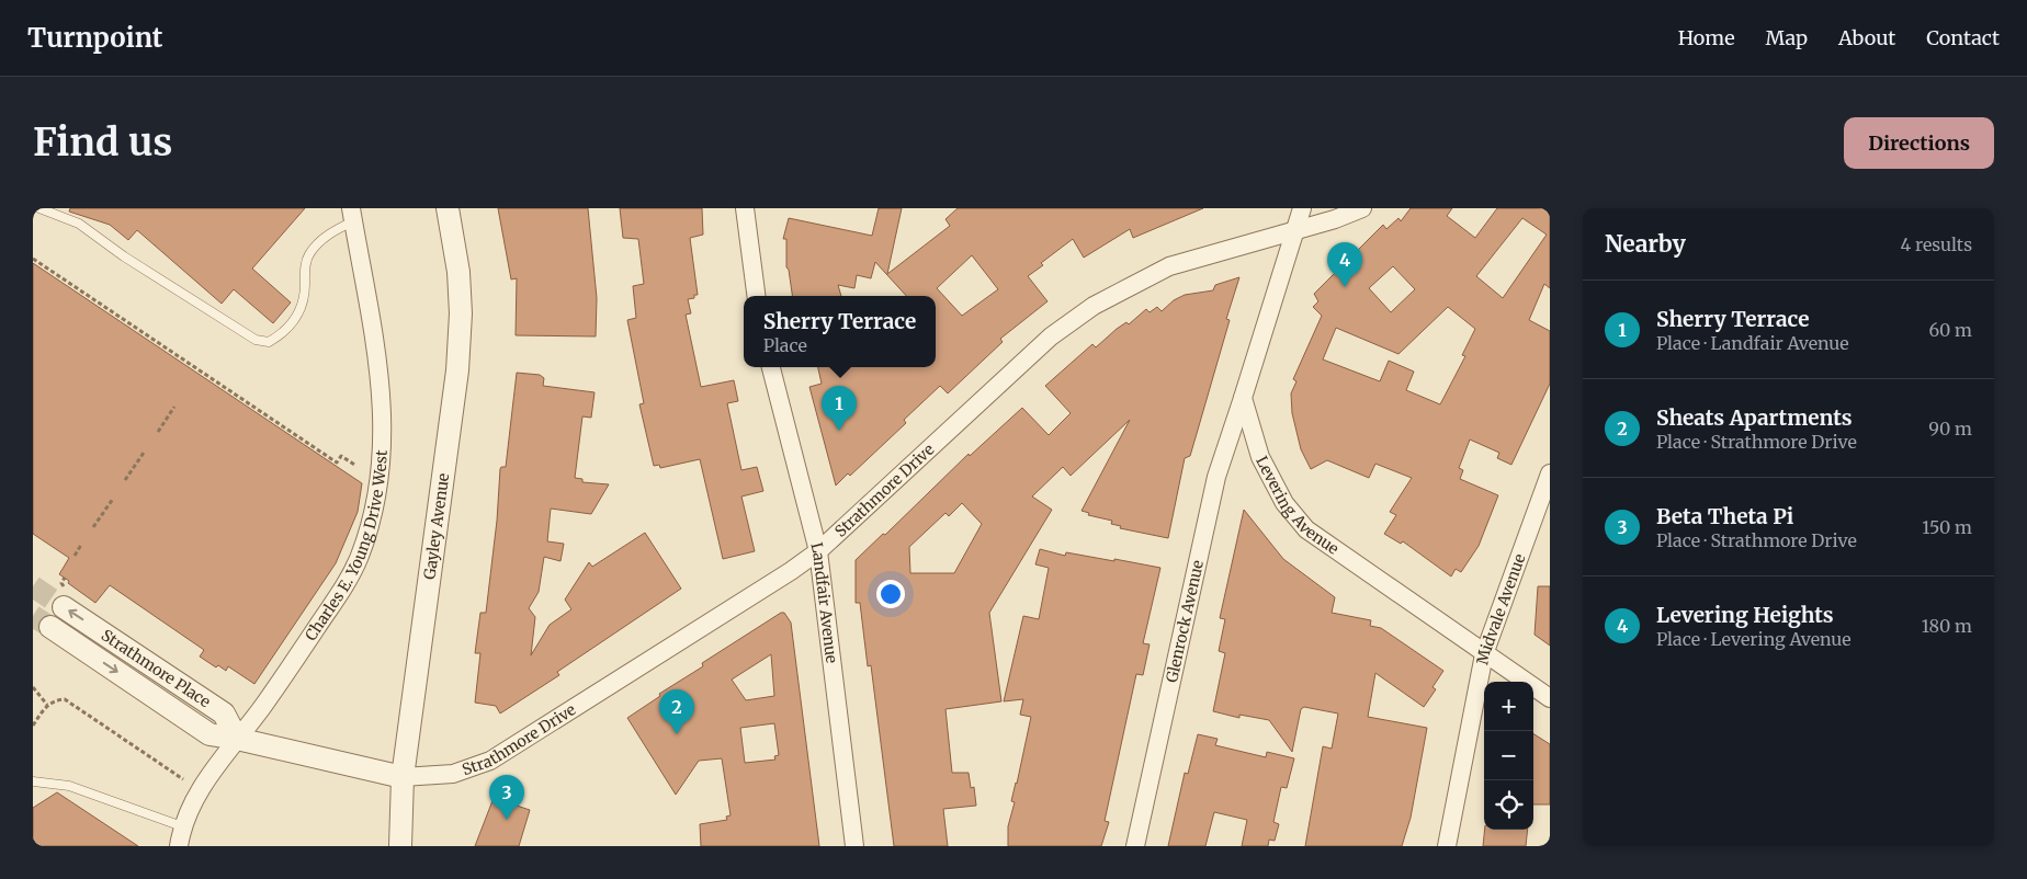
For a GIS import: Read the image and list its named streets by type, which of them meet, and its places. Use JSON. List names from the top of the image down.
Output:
{
  "streets": {
    "street": [
      "Strathmore Drive",
      "Levering Avenue",
      "Gayley Avenue",
      "Charles E. Young Drive West",
      "Landfair Avenue",
      "Midvale Avenue",
      "Glenrock Avenue",
      "Strathmore Place"
    ]
  },
  "crossings": [
    ["Strathmore Drive", "Gayley Avenue"],
    ["Strathmore Drive", "Landfair Avenue"],
    ["Strathmore Drive", "Strathmore Place"],
    ["Levering Avenue", "Midvale Avenue"],
    ["Levering Avenue", "Glenrock Avenue"],
    ["Gayley Avenue", "Strathmore Place"],
    ["Charles E. Young Drive West", "Strathmore Place"]
  ],
  "page": {
    "header": "Turnpoint",
    "nav": [
      "Home",
      "Map",
      "About",
      "Contact"
    ],
    "buttons": "Directions",
    "title": "Find us",
    "heading": ["Nearby", "4 results"],
    "pins": [
      "4",
      "1",
      "2",
      "3"
    ],
    "list": [
      {
        "mark": "1",
        "name": "Sherry Terrace",
        "note": "Place · Landfair Avenue",
        "value": "60 m"
      },
      {
        "mark": "2",
        "name": "Sheats Apartments",
        "note": "Place · Strathmore Drive",
        "value": "90 m"
      },
      {
        "mark": "3",
        "name": "Beta Theta Pi",
        "note": "Place · Strathmore Drive",
        "value": "150 m"
      },
      {
        "mark": "4",
        "name": "Levering Heights",
        "note": "Place · Levering Avenue",
        "value": "180 m"
      }
    ],
    "popup": ["Sherry Terrace", "Place"],
    "map_buttons": ["+", "−"]
  }
}
